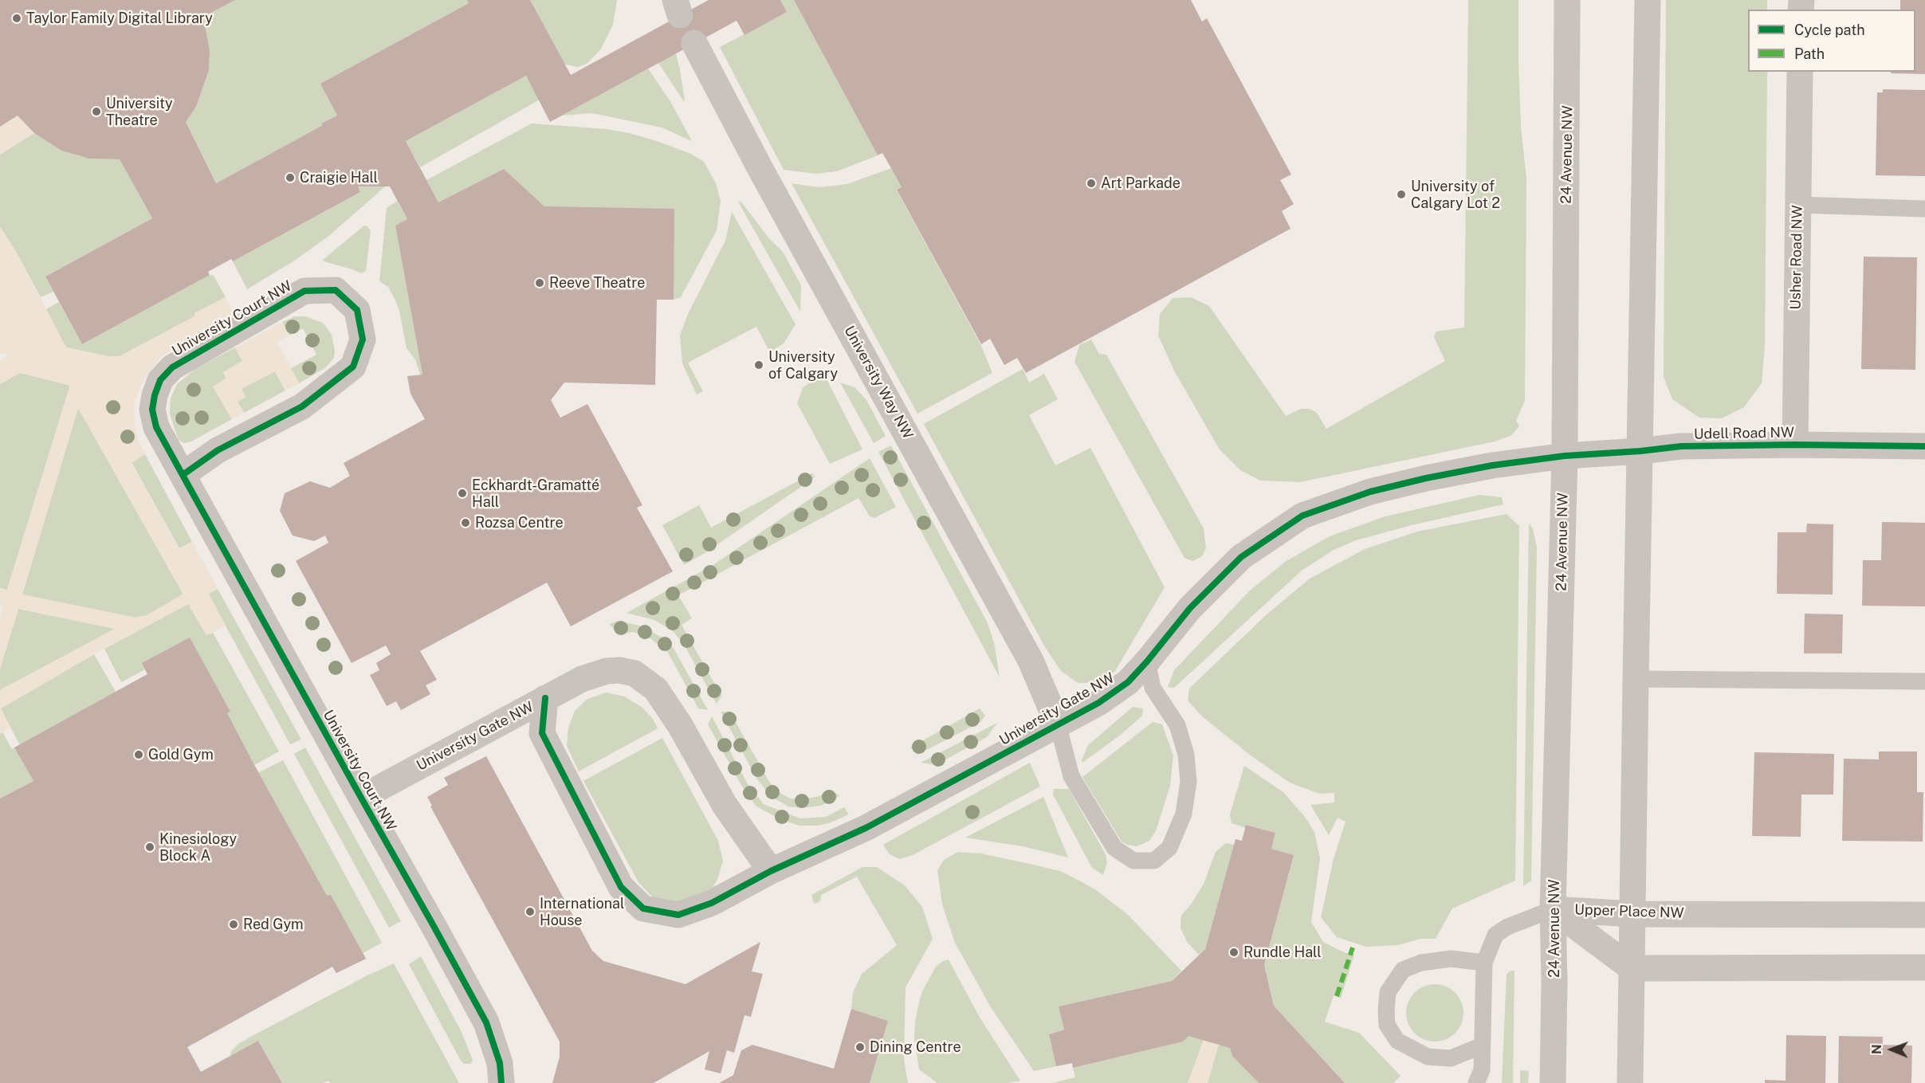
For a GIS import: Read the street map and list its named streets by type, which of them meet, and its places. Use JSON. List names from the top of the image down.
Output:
{
  "streets": {
    "street": [
      "24 Avenue NW",
      "Usher Road NW",
      "University Court NW",
      "University Way NW",
      "Udell Road NW",
      "University Gate NW",
      "Upper Place NW"
    ]
  },
  "crossings": [
    ["24 Avenue NW", "Udell Road NW"],
    ["24 Avenue NW", "University Gate NW"],
    ["24 Avenue NW", "Upper Place NW"],
    ["Usher Road NW", "Udell Road NW"],
    ["University Court NW", "University Gate NW"],
    ["University Way NW", "University Gate NW"],
    ["Udell Road NW", "University Gate NW"]
  ],
  "places": [
    "Taylor Family Digital Library",
    "University Theatre",
    "Craigie Hall",
    "Art Parkade",
    "University of Calgary Lot 2",
    "Reeve Theatre",
    "University of Calgary",
    "Eckhardt-Gramatté Hall",
    "Rozsa Centre",
    "Gold Gym",
    "Kinesiology Block A",
    "International House",
    "Red Gym",
    "Rundle Hall",
    "Dining Centre"
  ],
  "legend": ["Cycle path", "Path"],
  "north": "left"
}
